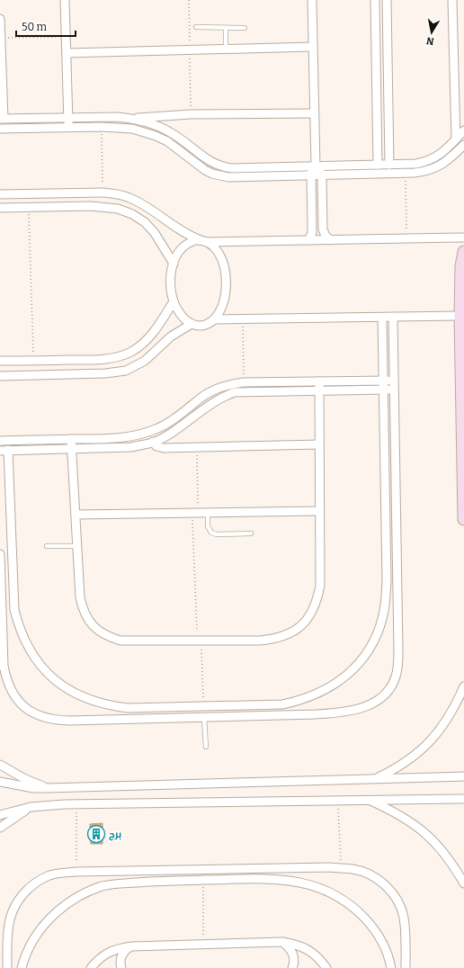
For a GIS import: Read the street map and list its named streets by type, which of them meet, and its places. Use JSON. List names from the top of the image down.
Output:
{
  "places": {
    "building": ["برج"]
  },
  "scale_bar": "50 m",
  "north": "bottom"
}
